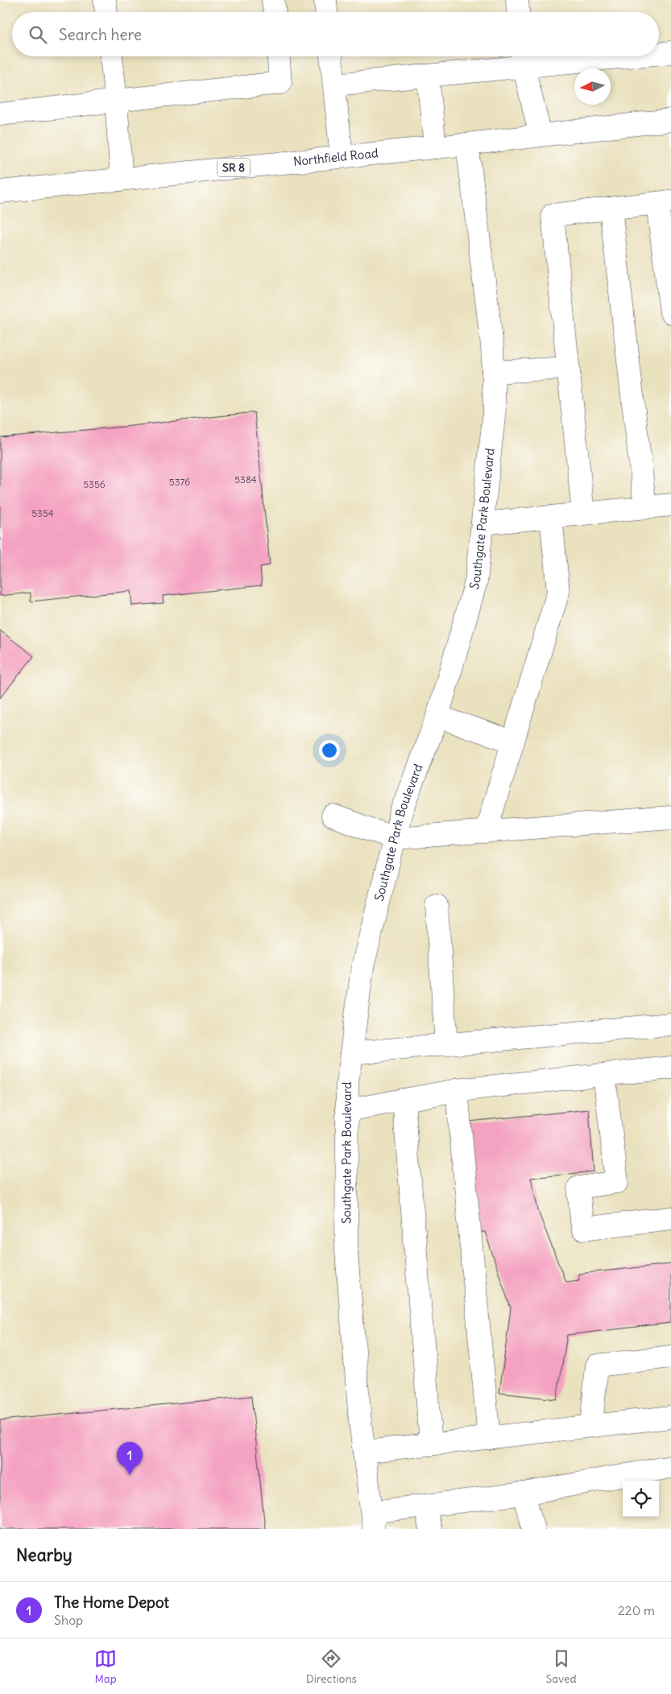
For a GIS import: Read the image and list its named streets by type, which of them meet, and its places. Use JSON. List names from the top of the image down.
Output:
{
  "streets": {
    "street": ["Northfield Road", "SR 8", "Southgate Park Boulevard"]
  },
  "crossings": [
    ["Northfield Road", "Southgate Park Boulevard"]
  ],
  "house_numbers": [
    "5384",
    "5376",
    "5356",
    "5354"
  ],
  "north": "left",
  "page": {
    "search": "Search here",
    "pins": "1",
    "heading": "Nearby",
    "list": [
      {
        "mark": "1",
        "name": "The Home Depot",
        "note": "Shop",
        "value": "220 m"
      }
    ],
    "nav": ["Map", "Directions", "Saved"]
  }
}
